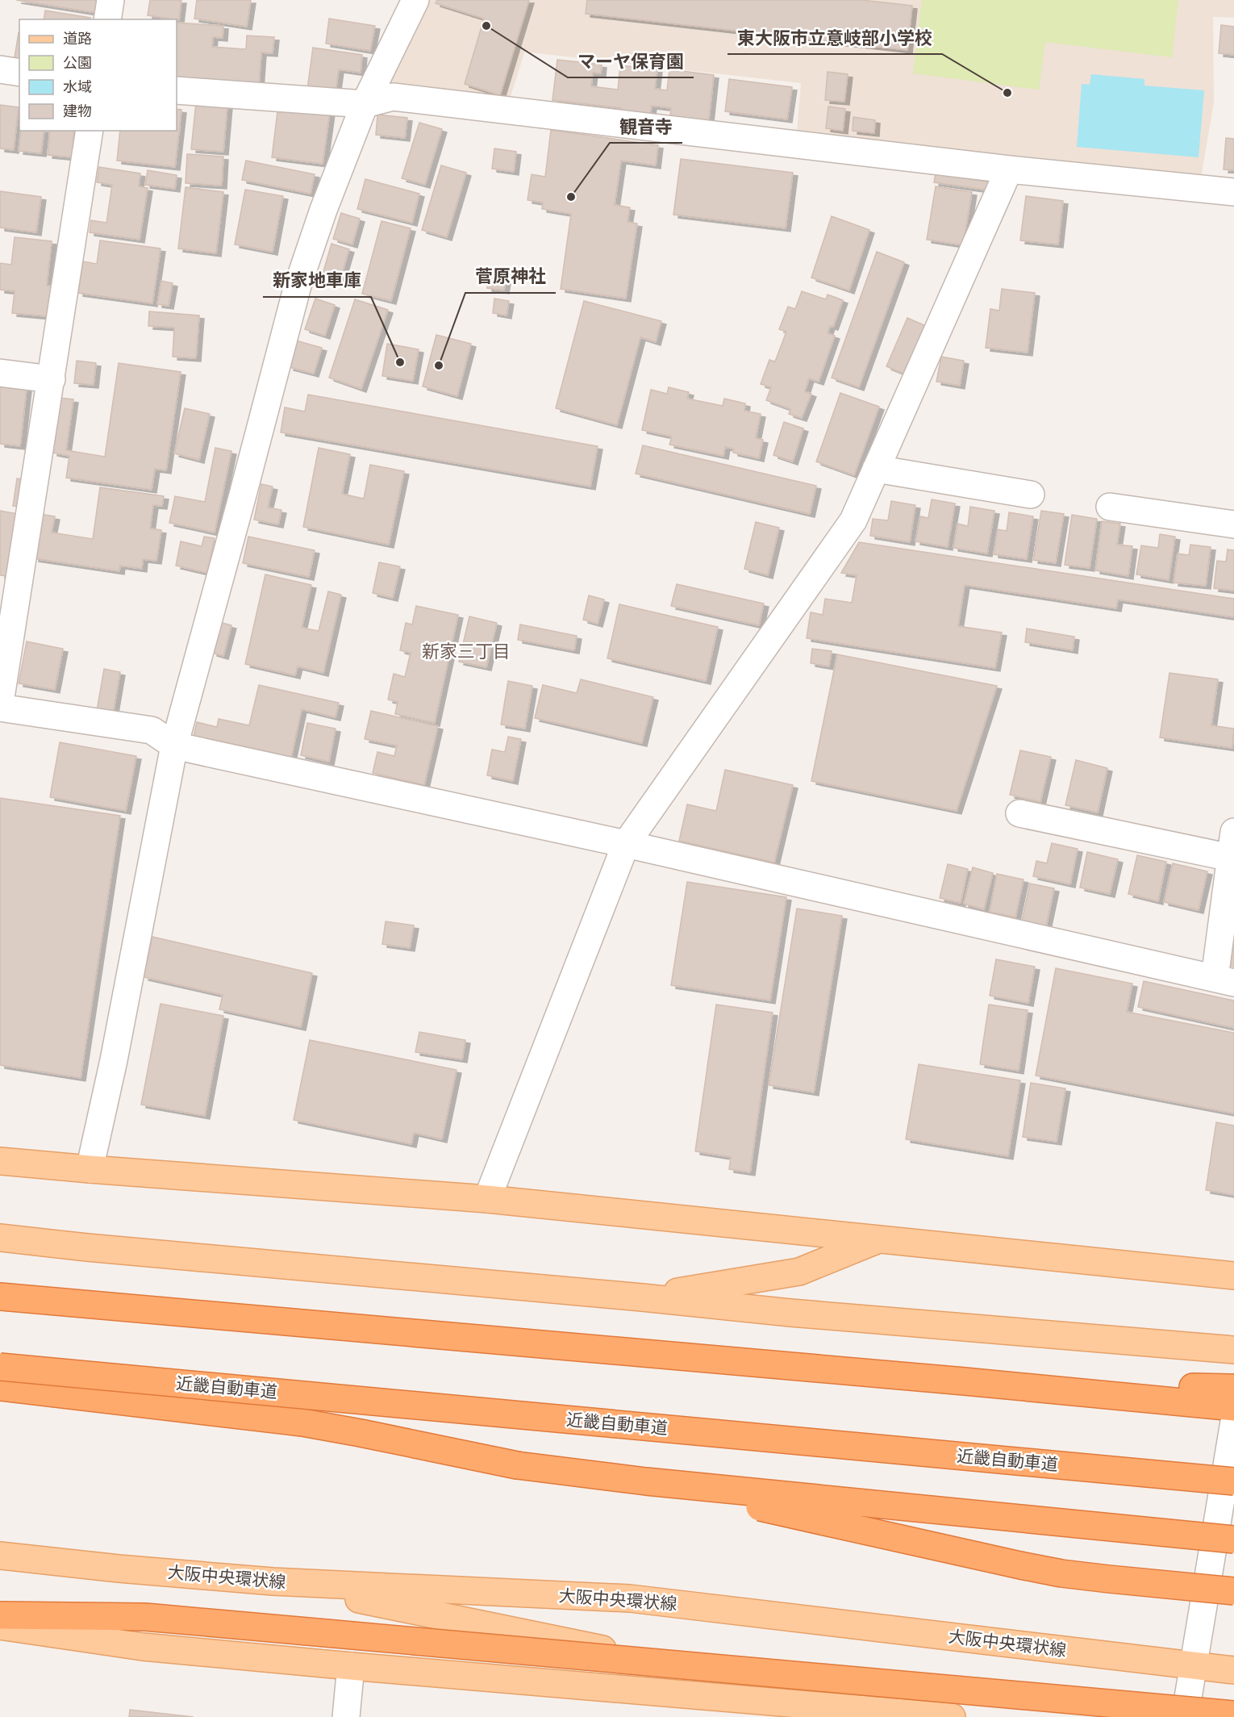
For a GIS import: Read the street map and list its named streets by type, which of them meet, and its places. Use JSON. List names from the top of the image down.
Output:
{
  "streets": {
    "highway": ["近畿自動車道"],
    "main road": ["大阪中央環状線"]
  },
  "districts": ["新家三丁目"],
  "places": [
    "マーヤ保育園",
    "東大阪市立意岐部小学校",
    "観音寺",
    "新家地車庫",
    "菅原神社"
  ],
  "legend": [
    "道路",
    "公園",
    "水域",
    "建物"
  ]
}
